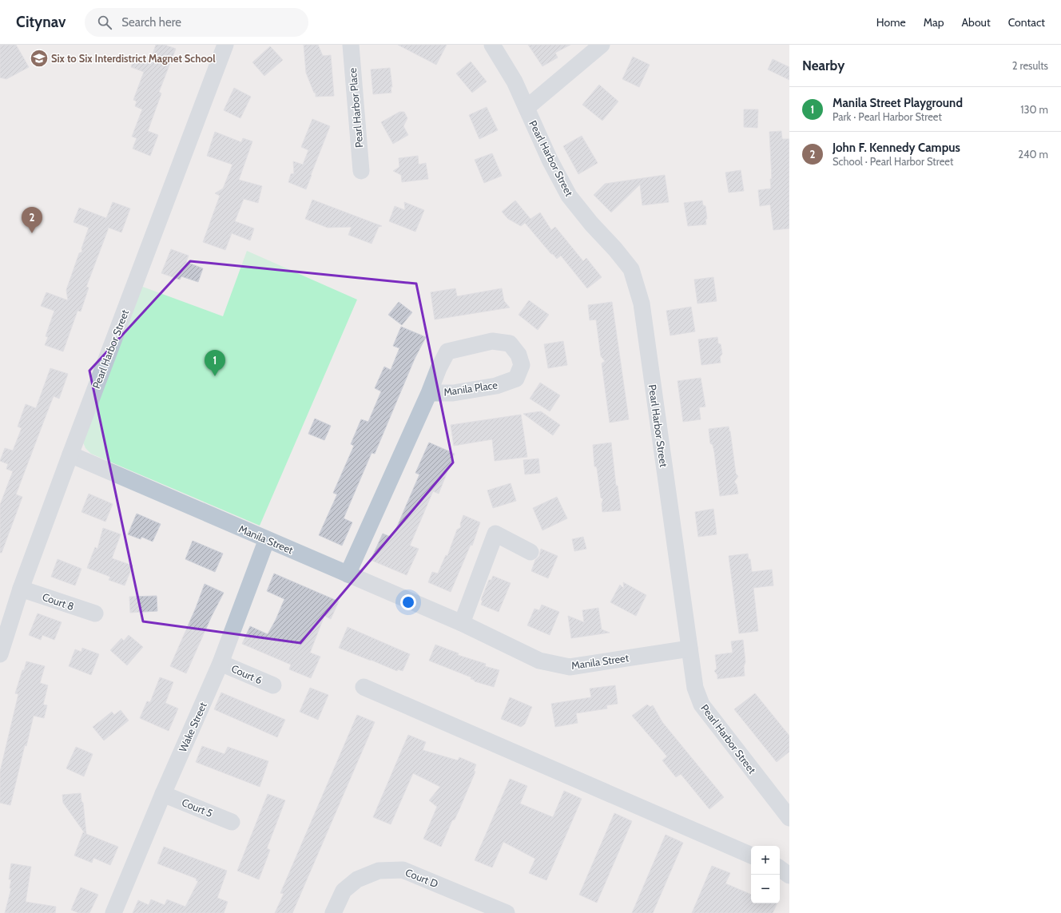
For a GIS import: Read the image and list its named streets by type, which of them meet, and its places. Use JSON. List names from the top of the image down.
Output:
{
  "streets": {
    "street": [
      "Pearl Harbor Place",
      "Pearl Harbor Street",
      "Manila Place",
      "Manila Street",
      "Court 8",
      "Court 6",
      "Wake Street",
      "Court 5",
      "Court D"
    ]
  },
  "crossings": [
    ["Pearl Harbor Street", "Manila Street"],
    ["Pearl Harbor Street", "Court 8"],
    ["Manila Place", "Manila Street"],
    ["Manila Street", "Wake Street"],
    ["Court 6", "Wake Street"],
    ["Wake Street", "Court 5"]
  ],
  "places": {
    "school or university": ["Six to Six Interdistrict Magnet School"]
  },
  "page": {
    "header": "Citynav",
    "search": "Search here",
    "nav": [
      "Home",
      "Map",
      "About",
      "Contact"
    ],
    "heading": ["Nearby", "2 results"],
    "list": [
      {
        "mark": "1",
        "name": "Manila Street Playground",
        "note": "Park · Pearl Harbor Street",
        "value": "130 m"
      },
      {
        "mark": "2",
        "name": "John F. Kennedy Campus",
        "note": "School · Pearl Harbor Street",
        "value": "240 m"
      }
    ],
    "pins": ["2", "1"],
    "map_buttons": ["+", "−"]
  }
}
